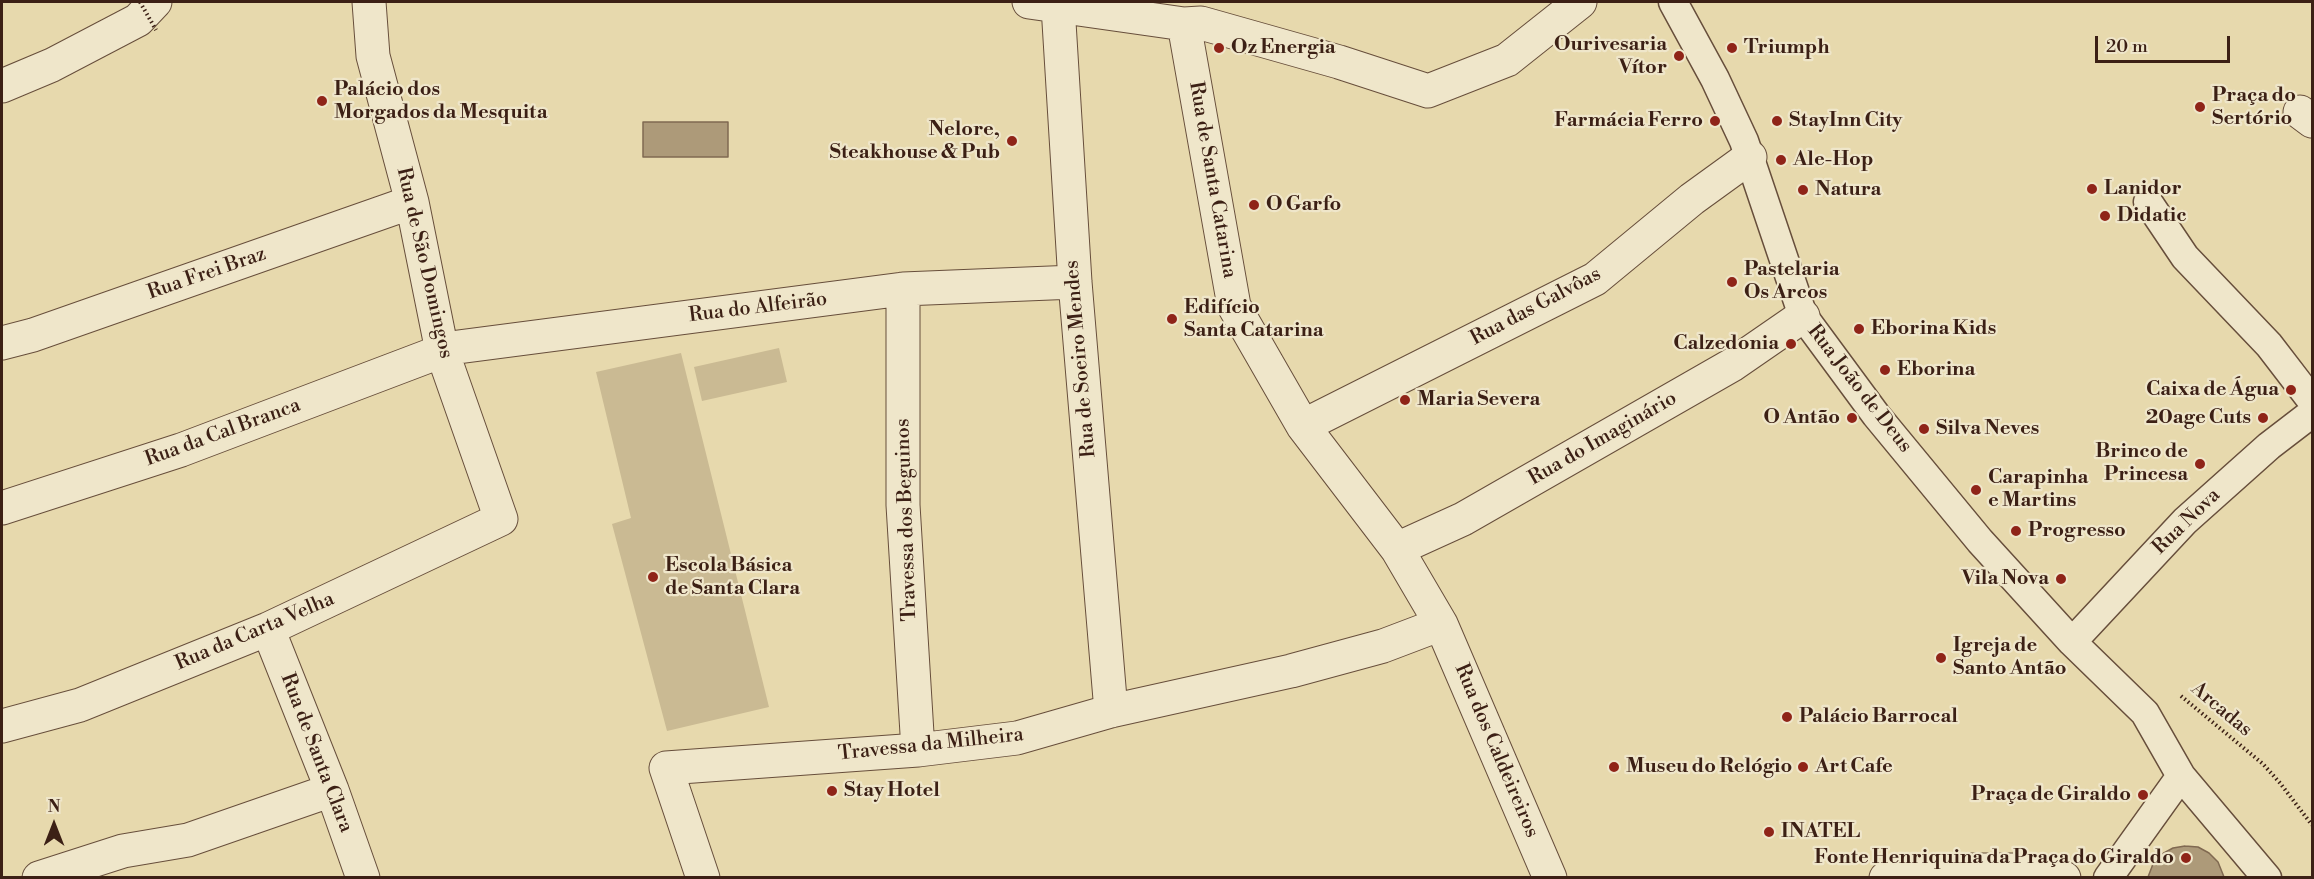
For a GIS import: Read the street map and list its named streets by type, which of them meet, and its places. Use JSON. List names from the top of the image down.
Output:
{
  "streets": {
    "street": [
      "Rua de Santa Catarina",
      "Rua de São Domingos",
      "Rua Frei Braz",
      "Rua das Galvôas",
      "Rua do Alfeirão",
      "Rua de Soeiro Mendes",
      "Rua João de Deus",
      "Rua da Cal Branca",
      "Rua do Imaginário",
      "Travessa dos Beguinos",
      "Rua Nova",
      "Rua da Carta Velha",
      "Travessa da Milheira",
      "Rua dos Caldeireiros",
      "Rua de Santa Clara"
    ],
    "path": ["Arcadas"]
  },
  "crossings": [
    ["Rua de Santa Catarina", "Rua das Galvôas"],
    ["Rua de Santa Catarina", "Rua do Imaginário"],
    ["Rua de Santa Catarina", "Rua dos Caldeireiros"],
    ["Rua de São Domingos", "Rua Frei Braz"],
    ["Rua de São Domingos", "Rua do Alfeirão"],
    ["Rua de São Domingos", "Rua da Cal Branca"],
    ["Rua de São Domingos", "Rua da Carta Velha"],
    ["Rua das Galvôas", "Rua João de Deus"],
    ["Rua do Alfeirão", "Rua de Soeiro Mendes"],
    ["Rua do Alfeirão", "Rua da Cal Branca"],
    ["Rua do Alfeirão", "Travessa dos Beguinos"],
    ["Rua de Soeiro Mendes", "Travessa da Milheira"],
    ["Rua João de Deus", "Rua do Imaginário"],
    ["Rua João de Deus", "Rua Nova"],
    ["Rua do Imaginário", "Rua dos Caldeireiros"],
    ["Travessa dos Beguinos", "Travessa da Milheira"],
    ["Rua da Carta Velha", "Rua de Santa Clara"],
    ["Travessa da Milheira", "Rua dos Caldeireiros"]
  ],
  "places": [
    "Oz Energia",
    "Triumph",
    "Ourivesaria Vítor",
    "Palácio dos Morgados da Mesquita",
    "Praça do Sertório",
    "Farmácia Ferro",
    "StayInn City",
    "Nelore, Steakhouse & Pub",
    "Ale-Hop",
    "Lanidor",
    "Natura",
    "O Garfo",
    "Didatic",
    "Pastelaria Os Arcos",
    "Edifício Santa Catarina",
    "Eborina Kids",
    "Calzedonia",
    "Eborina",
    "Caixa de Água",
    "Maria Severa",
    "O Antão",
    "20age Cuts",
    "Silva Neves",
    "Brinco de Princesa",
    "Carapinha e Martins",
    "Progresso",
    "Escola Básica de Santa Clara",
    "Vila Nova",
    "Igreja de Santo Antão",
    "Palácio Barrocal",
    "Museu do Relógio",
    "Art Cafe",
    "Stay Hotel",
    "Praça de Giraldo",
    "INATEL",
    "Fonte Henriquina da Praça do Giraldo"
  ],
  "scale_bar": "20 m",
  "north": "top"
}
